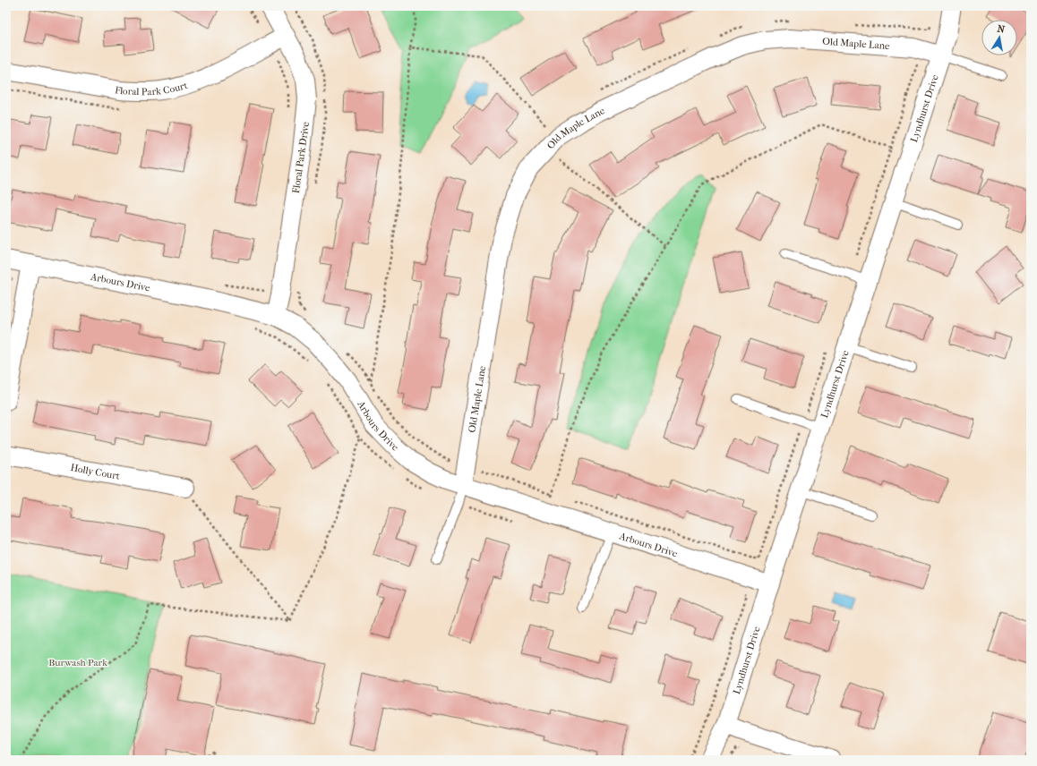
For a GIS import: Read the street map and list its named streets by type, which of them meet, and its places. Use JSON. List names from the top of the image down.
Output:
{
  "streets": {
    "street": [
      "Old Maple Lane",
      "Floral Park Court",
      "Lyndhurst Drive",
      "Floral Park Drive",
      "Arbours Drive",
      "Holly Court"
    ]
  },
  "crossings": [
    ["Old Maple Lane", "Lyndhurst Drive"],
    ["Old Maple Lane", "Arbours Drive"],
    ["Floral Park Court", "Floral Park Drive"],
    ["Lyndhurst Drive", "Arbours Drive"],
    ["Floral Park Drive", "Arbours Drive"]
  ],
  "parks": ["Burwash Park"],
  "north": "top"
}
